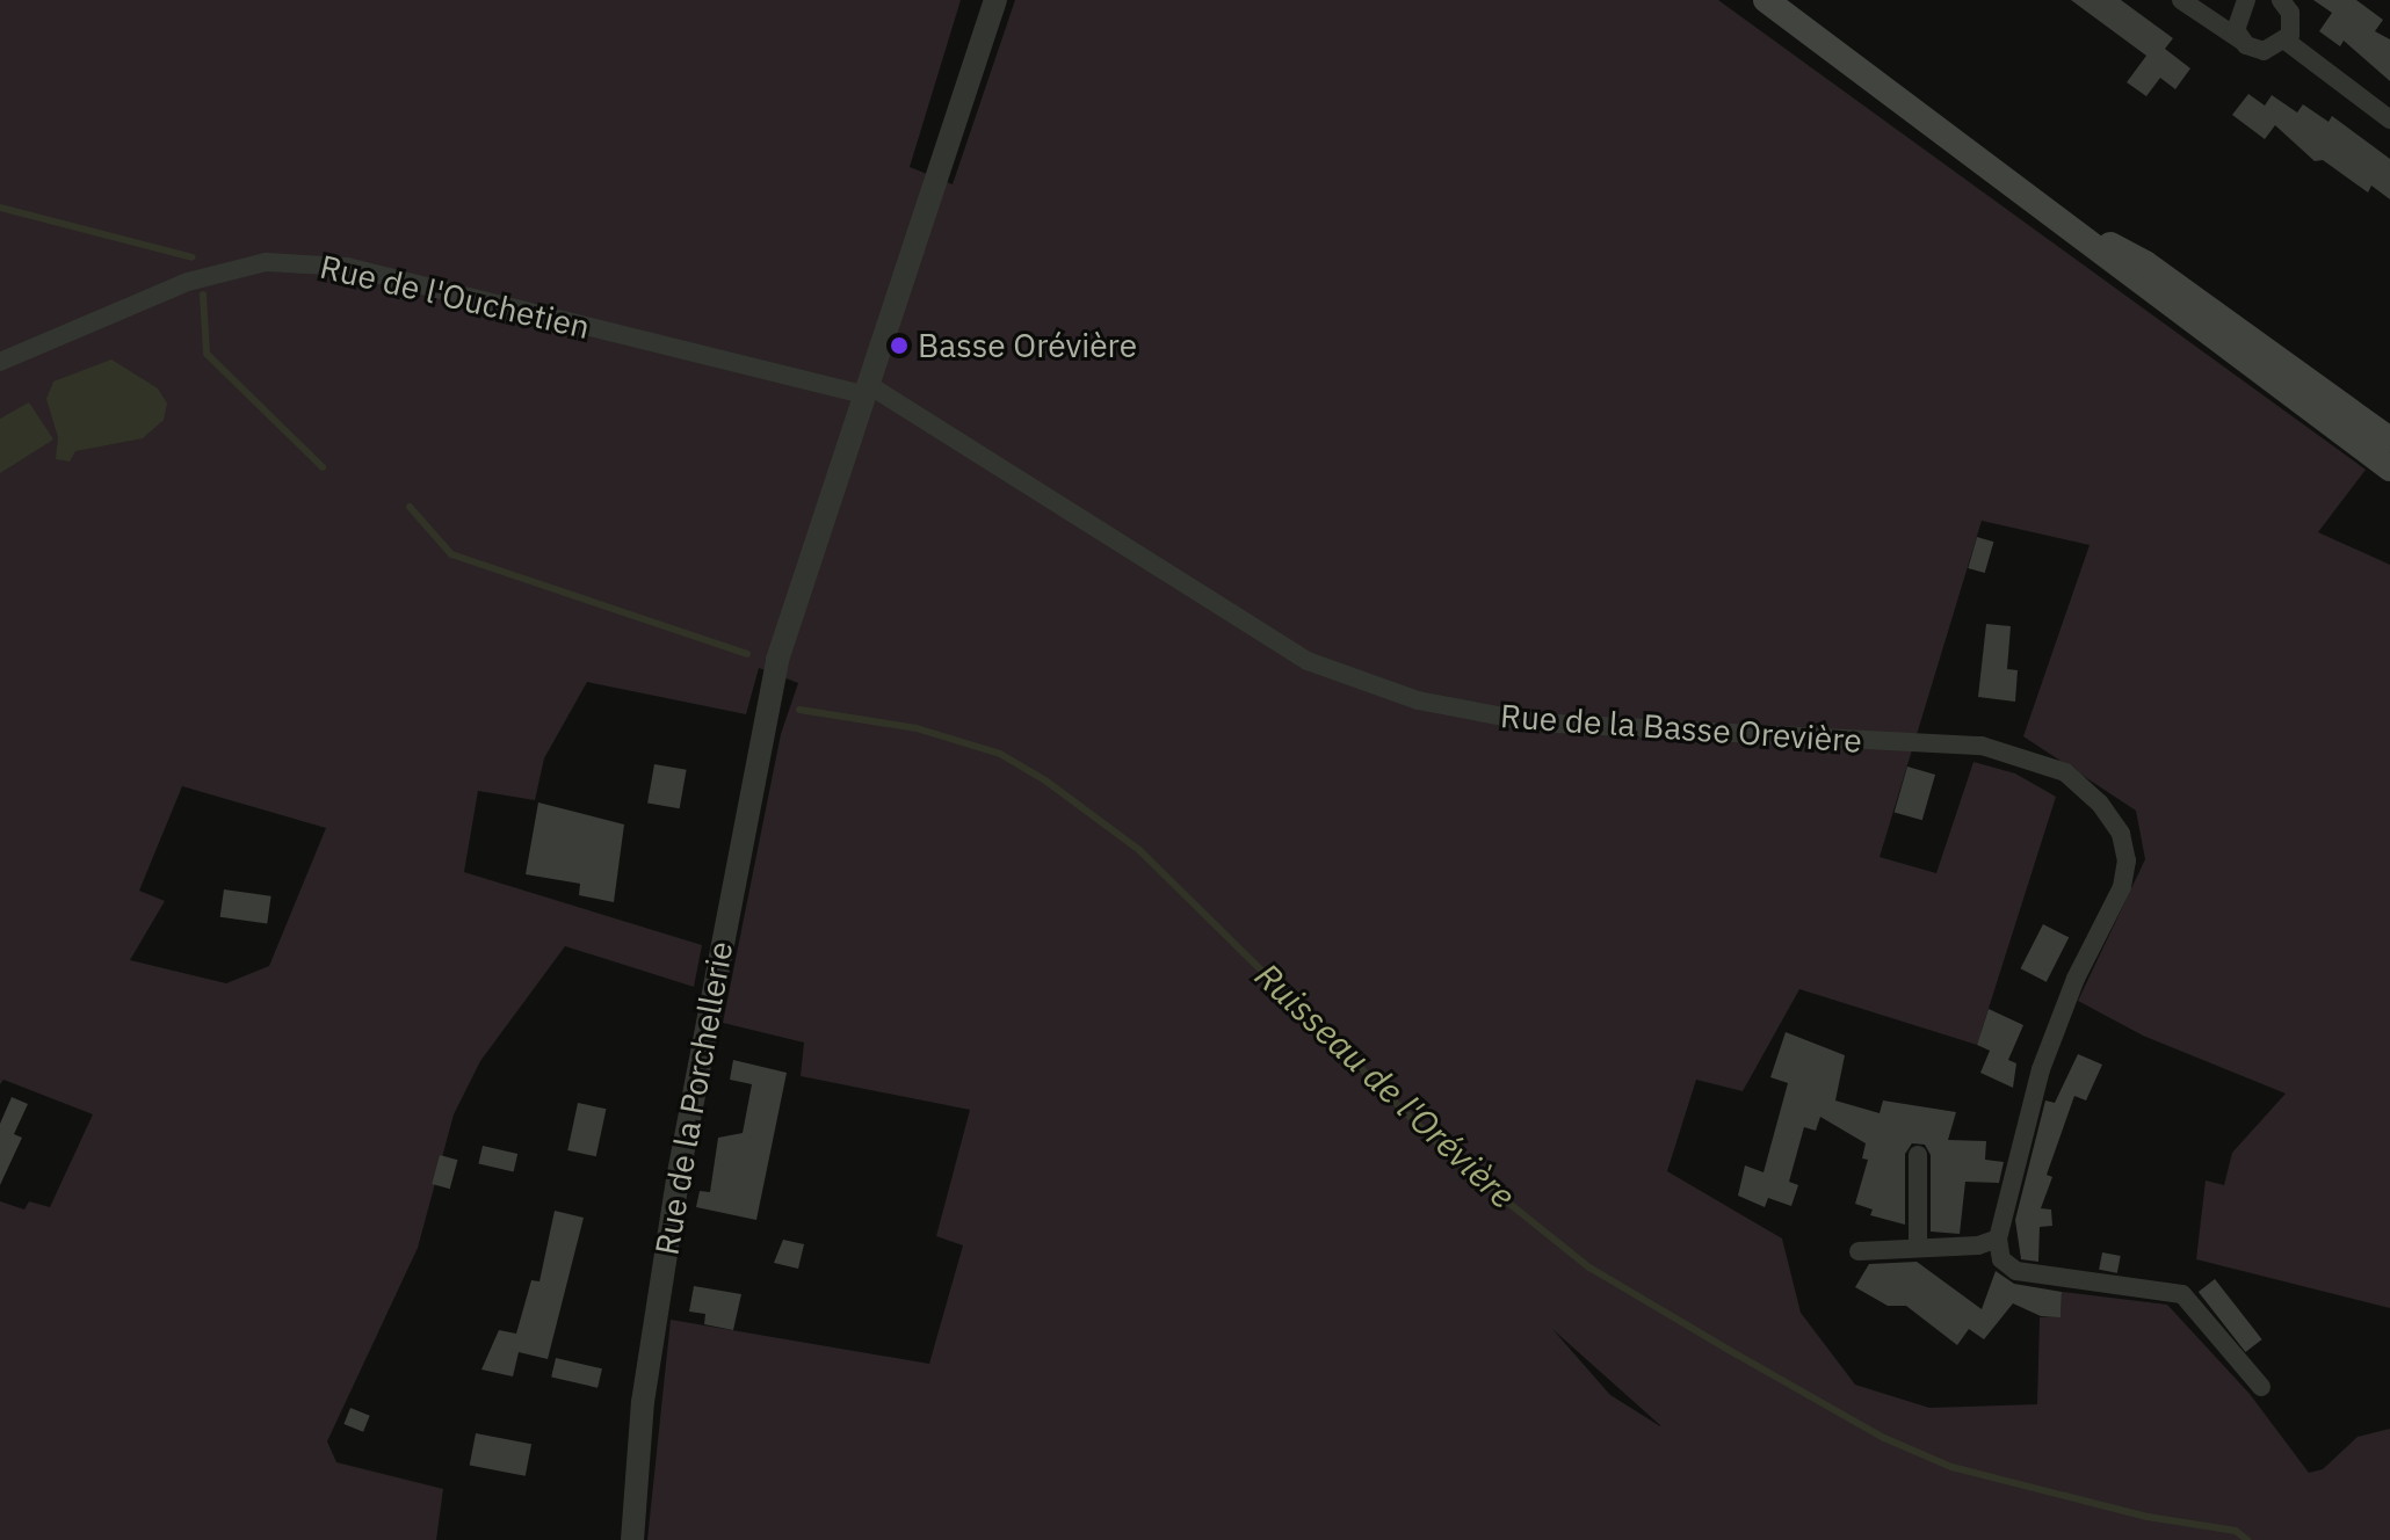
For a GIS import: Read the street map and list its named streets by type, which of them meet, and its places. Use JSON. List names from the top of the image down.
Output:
{
  "streets": {
    "street": ["Rue de l'Ouchetien", "Rue de la Basse Orevière", "Rue de la Porchellerie"]
  },
  "crossings": [
    ["Rue de l'Ouchetien", "Rue de la Basse Orevière"],
    ["Rue de l'Ouchetien", "Rue de la Porchellerie"],
    ["Rue de la Basse Orevière", "Rue de la Porchellerie"]
  ],
  "water": ["Ruisseau de l'Orévière"],
  "places": ["Basse Orévière"]
}
